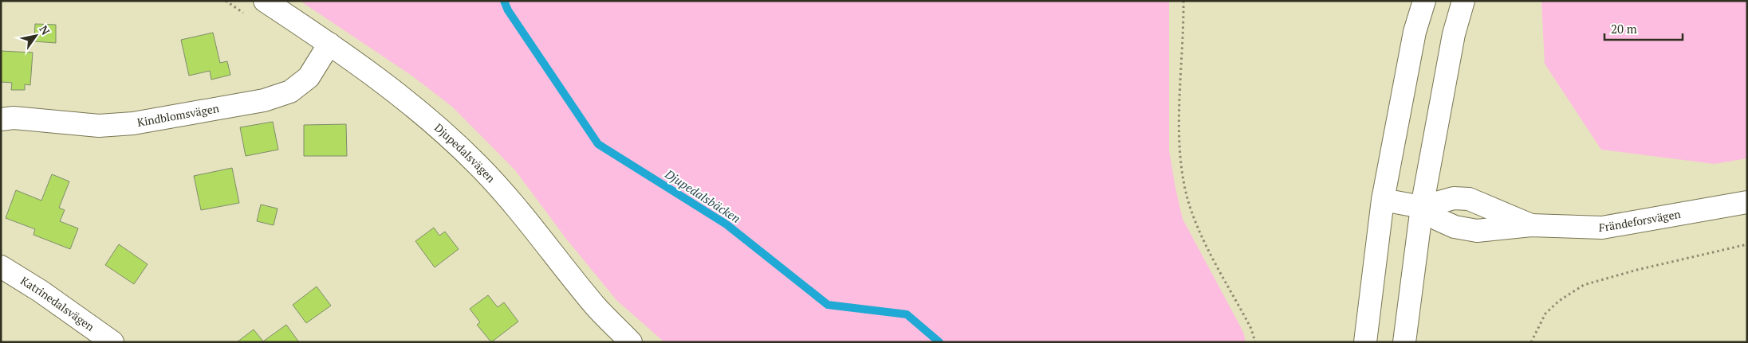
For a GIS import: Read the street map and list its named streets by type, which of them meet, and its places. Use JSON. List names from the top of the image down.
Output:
{
  "streets": {
    "street": [
      "Kindblomsvägen",
      "Djupedalsvägen",
      "Frändeforsvägen",
      "Katrinedalsvägen"
    ]
  },
  "crossings": [
    ["Kindblomsvägen", "Djupedalsvägen"]
  ],
  "water": ["Djupedalsbäcken"],
  "scale_bar": "20 m",
  "north": "top right"
}
